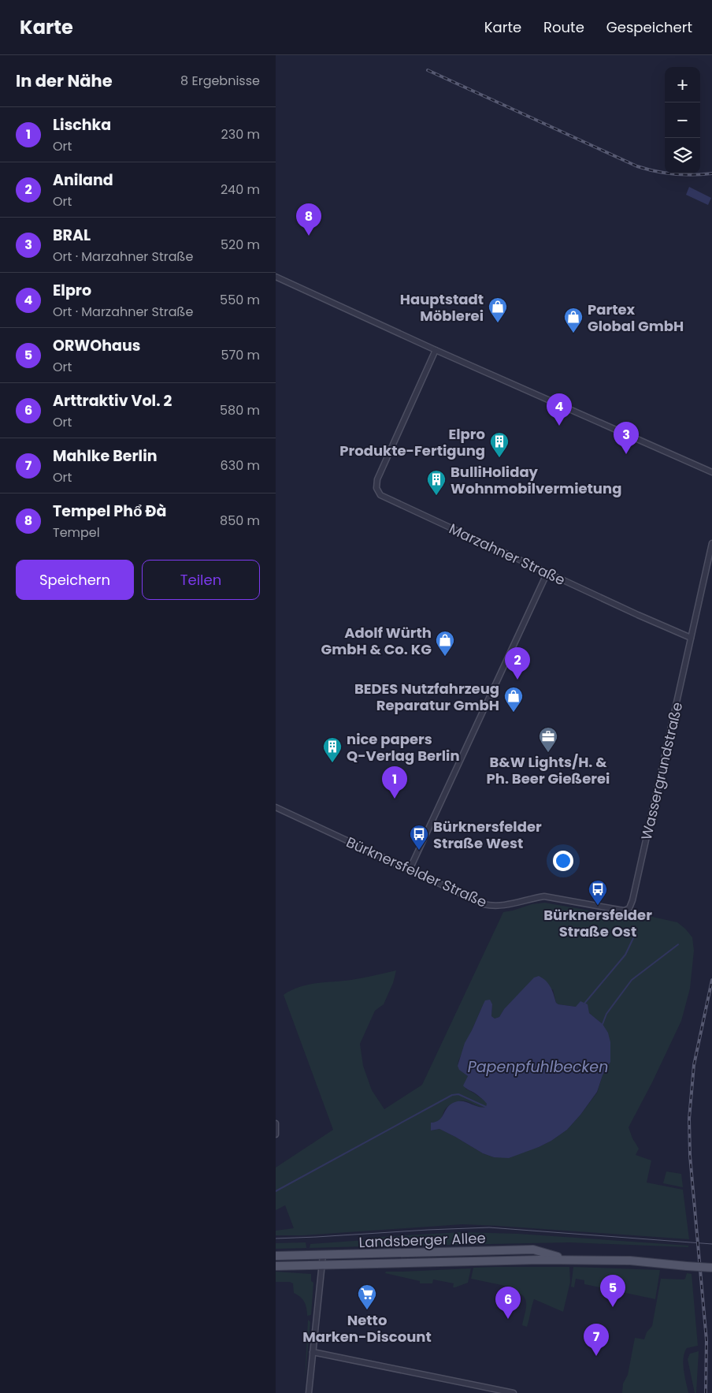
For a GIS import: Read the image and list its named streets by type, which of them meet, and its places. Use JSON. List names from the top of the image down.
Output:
{
  "streets": {
    "main road": ["Landsberger Allee"],
    "street": ["Marzahner Straße", "Wassergrundstraße", "Bürknersfelder Straße"]
  },
  "crossings": [
    ["Marzahner Straße", "Wassergrundstraße"],
    ["Wassergrundstraße", "Bürknersfelder Straße"]
  ],
  "water": ["Papenpfuhlbecken"],
  "places": {
    "shop": [
      "Hauptstadt Möblerei",
      "Partex Global GmbH",
      "Adolf Würth GmbH & Co. KG",
      "BEDES Nutzfahrzeug Reparatur GmbH"
    ],
    "building": ["Elpro Produkte-Fertigung", "BulliHoliday Wohnmobilvermietung", "nice papers Q-Verlag Berlin"],
    "office": ["B&W Lights/H. & Ph. Beer Gießerei"],
    "bus stop": ["Bürknersfelder Straße West", "Bürknersfelder Straße Ost"],
    "supermarket": ["Netto Marken-Discount"]
  },
  "page": {
    "header": "Karte",
    "nav": ["Karte", "Route", "Gespeichert"],
    "heading": ["In der Nähe", "8 Ergebnisse"],
    "map_buttons": ["+", "−"],
    "list": [
      {
        "mark": "1",
        "name": "Lischka",
        "note": "Ort",
        "value": "230 m"
      },
      {
        "mark": "2",
        "name": "Aniland",
        "note": "Ort",
        "value": "240 m"
      },
      {
        "mark": "3",
        "name": "BRAL",
        "note": "Ort · Marzahner Straße",
        "value": "520 m"
      },
      {
        "mark": "4",
        "name": "Elpro",
        "note": "Ort · Marzahner Straße",
        "value": "550 m"
      },
      {
        "mark": "5",
        "name": "ORWOhaus",
        "note": "Ort",
        "value": "570 m"
      },
      {
        "mark": "6",
        "name": "Arttraktiv Vol. 2",
        "note": "Ort",
        "value": "580 m"
      },
      {
        "mark": "7",
        "name": "Mahlke Berlin",
        "note": "Ort",
        "value": "630 m"
      },
      {
        "mark": "8",
        "name": "Tempel Phổ Đà",
        "note": "Tempel",
        "value": "850 m"
      }
    ],
    "pins": [
      "8",
      "4",
      "3",
      "2",
      "1",
      "5",
      "6",
      "7"
    ],
    "buttons": ["Speichern", "Teilen"]
  }
}
